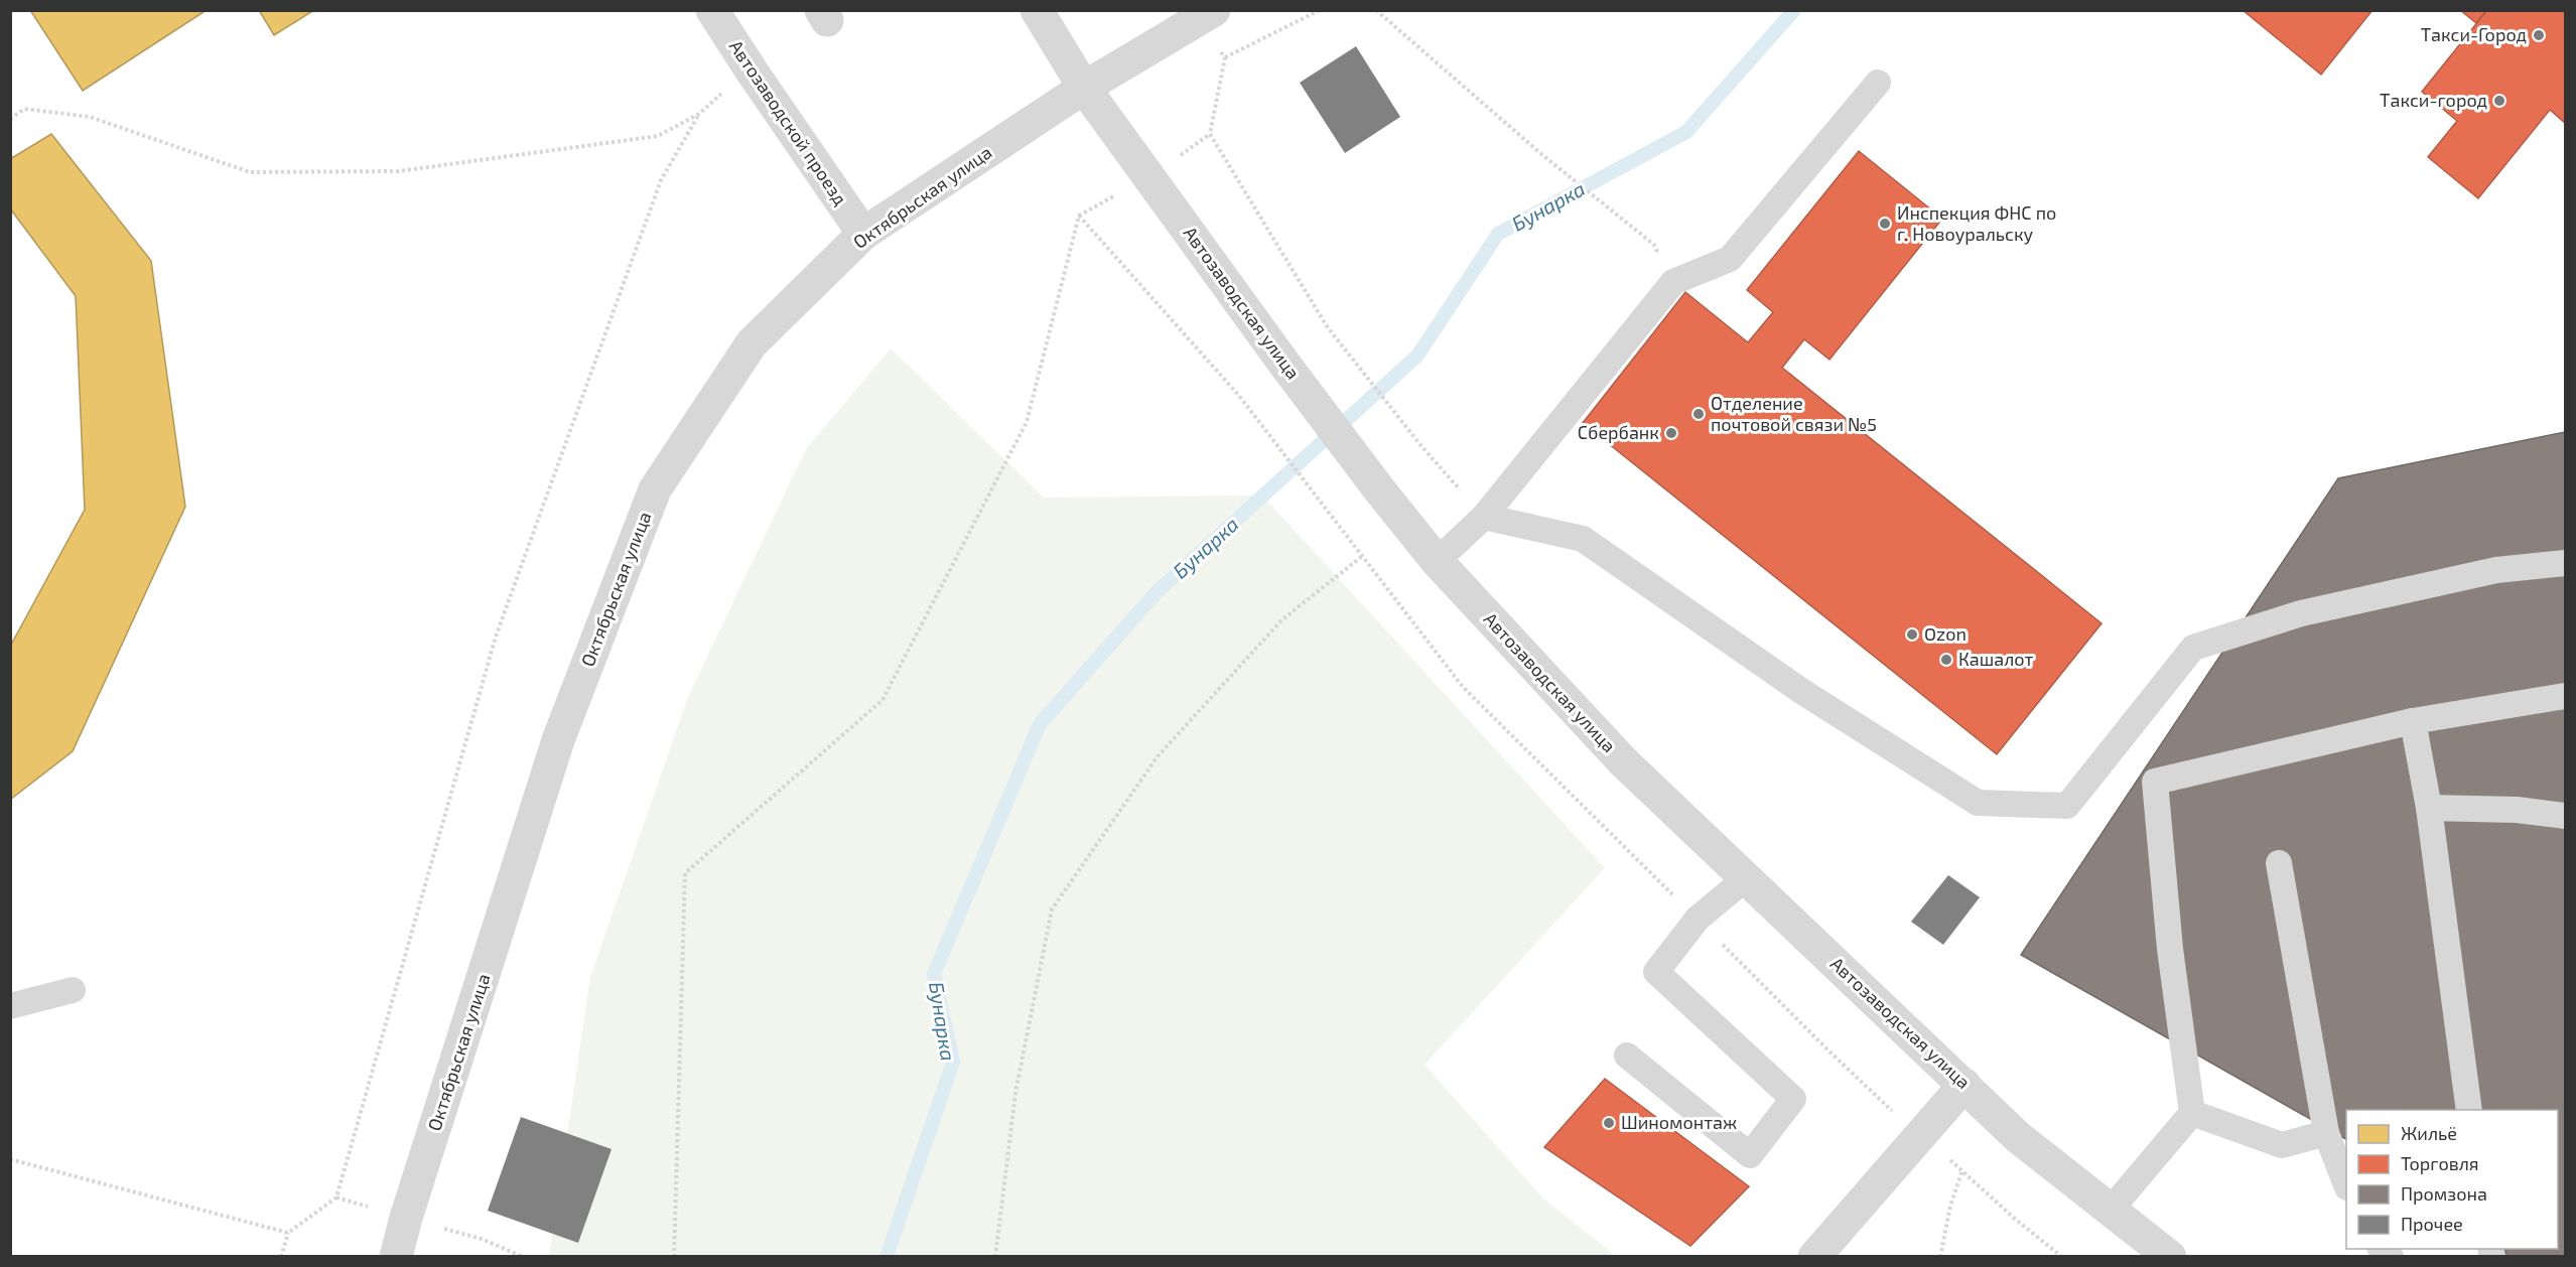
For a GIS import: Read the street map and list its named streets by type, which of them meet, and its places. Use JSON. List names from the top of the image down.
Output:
{
  "streets": {
    "street": ["Автозаводской проезд", "Октябрьская улица", "Автозаводская улица"]
  },
  "crossings": [
    ["Автозаводской проезд", "Октябрьская улица"],
    ["Октябрьская улица", "Автозаводская улица"]
  ],
  "water": ["Бунарка"],
  "places": [
    "Такси-Город",
    "Такси-город",
    "Инспекция ФНС по г. Новоуральску",
    "Отделение почтовой связи №5",
    "Сбербанк",
    "Ozon",
    "Кашалот",
    "Шиномонтаж"
  ],
  "legend": [
    "Жильё",
    "Торговля",
    "Промзона",
    "Прочее"
  ]
}
